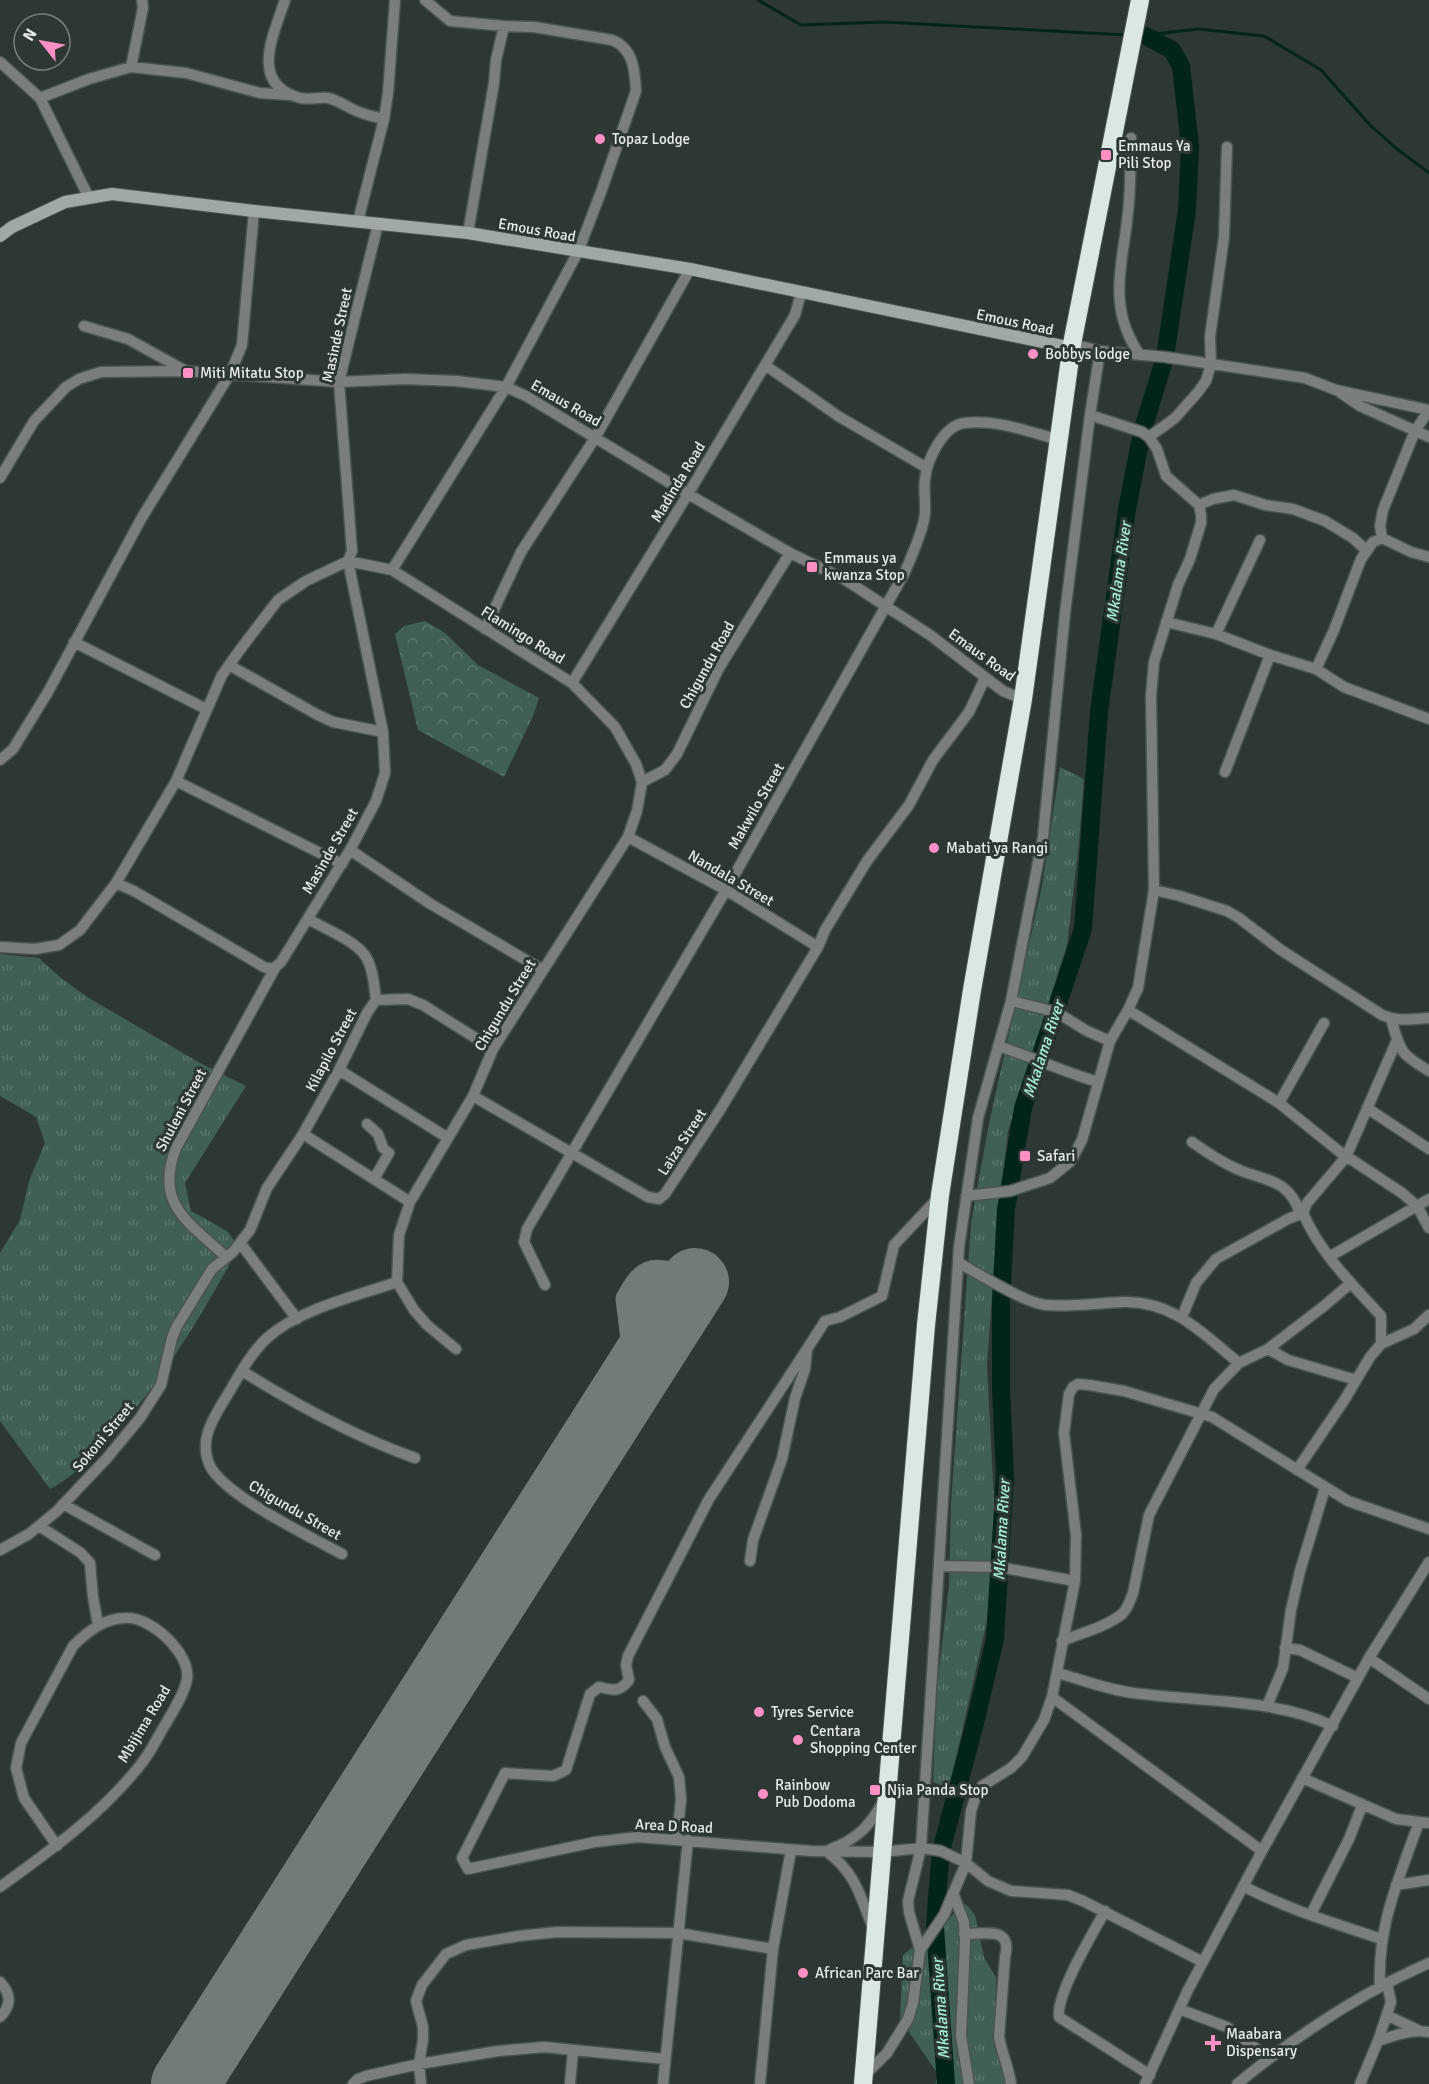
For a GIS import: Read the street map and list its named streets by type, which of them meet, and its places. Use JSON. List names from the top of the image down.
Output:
{
  "streets": {
    "street": [
      "Emous Road",
      "Masinde Street",
      "Emaus Road",
      "Madinda Road",
      "Flamingo Road",
      "Chigundu Road",
      "Makwilo Street",
      "Nandala Street",
      "Chigundu Street",
      "Kilapilo Street",
      "Shuleni Street",
      "Laiza Street",
      "Sokoni Street",
      "Mbijima Road",
      "Area D Road"
    ]
  },
  "crossings": [
    ["Emous Road", "Masinde Street"],
    ["Emous Road", "Madinda Road"],
    ["Masinde Street", "Emaus Road"],
    ["Masinde Street", "Flamingo Road"],
    ["Masinde Street", "Shuleni Street"],
    ["Emaus Road", "Madinda Road"],
    ["Emaus Road", "Chigundu Road"],
    ["Emaus Road", "Makwilo Street"],
    ["Emaus Road", "Laiza Street"],
    ["Madinda Road", "Flamingo Road"],
    ["Flamingo Road", "Chigundu Road"],
    ["Flamingo Road", "Chigundu Street"],
    ["Chigundu Road", "Chigundu Street"],
    ["Makwilo Street", "Nandala Street"],
    ["Makwilo Street", "Laiza Street"],
    ["Nandala Street", "Chigundu Street"],
    ["Nandala Street", "Laiza Street"],
    ["Chigundu Street", "Kilapilo Street"],
    ["Chigundu Street", "Laiza Street"],
    ["Kilapilo Street", "Sokoni Street"],
    ["Shuleni Street", "Sokoni Street"]
  ],
  "water": ["Mkalama River"],
  "places": {
    "other": [
      "Topaz Lodge",
      "Bobbys lodge",
      "Mabati ya Rangi",
      "Tyres Service",
      "Centara Shopping Center",
      "Rainbow Pub Dodoma",
      "African Parc Bar"
    ],
    "transit": [
      "Emmaus Ya Pili Stop",
      "Miti Mitatu Stop",
      "Emmaus ya kwanza Stop",
      "Safari",
      "Njia Panda Stop"
    ],
    "health": ["Maabara Dispensary"]
  },
  "north": "top left"
}
